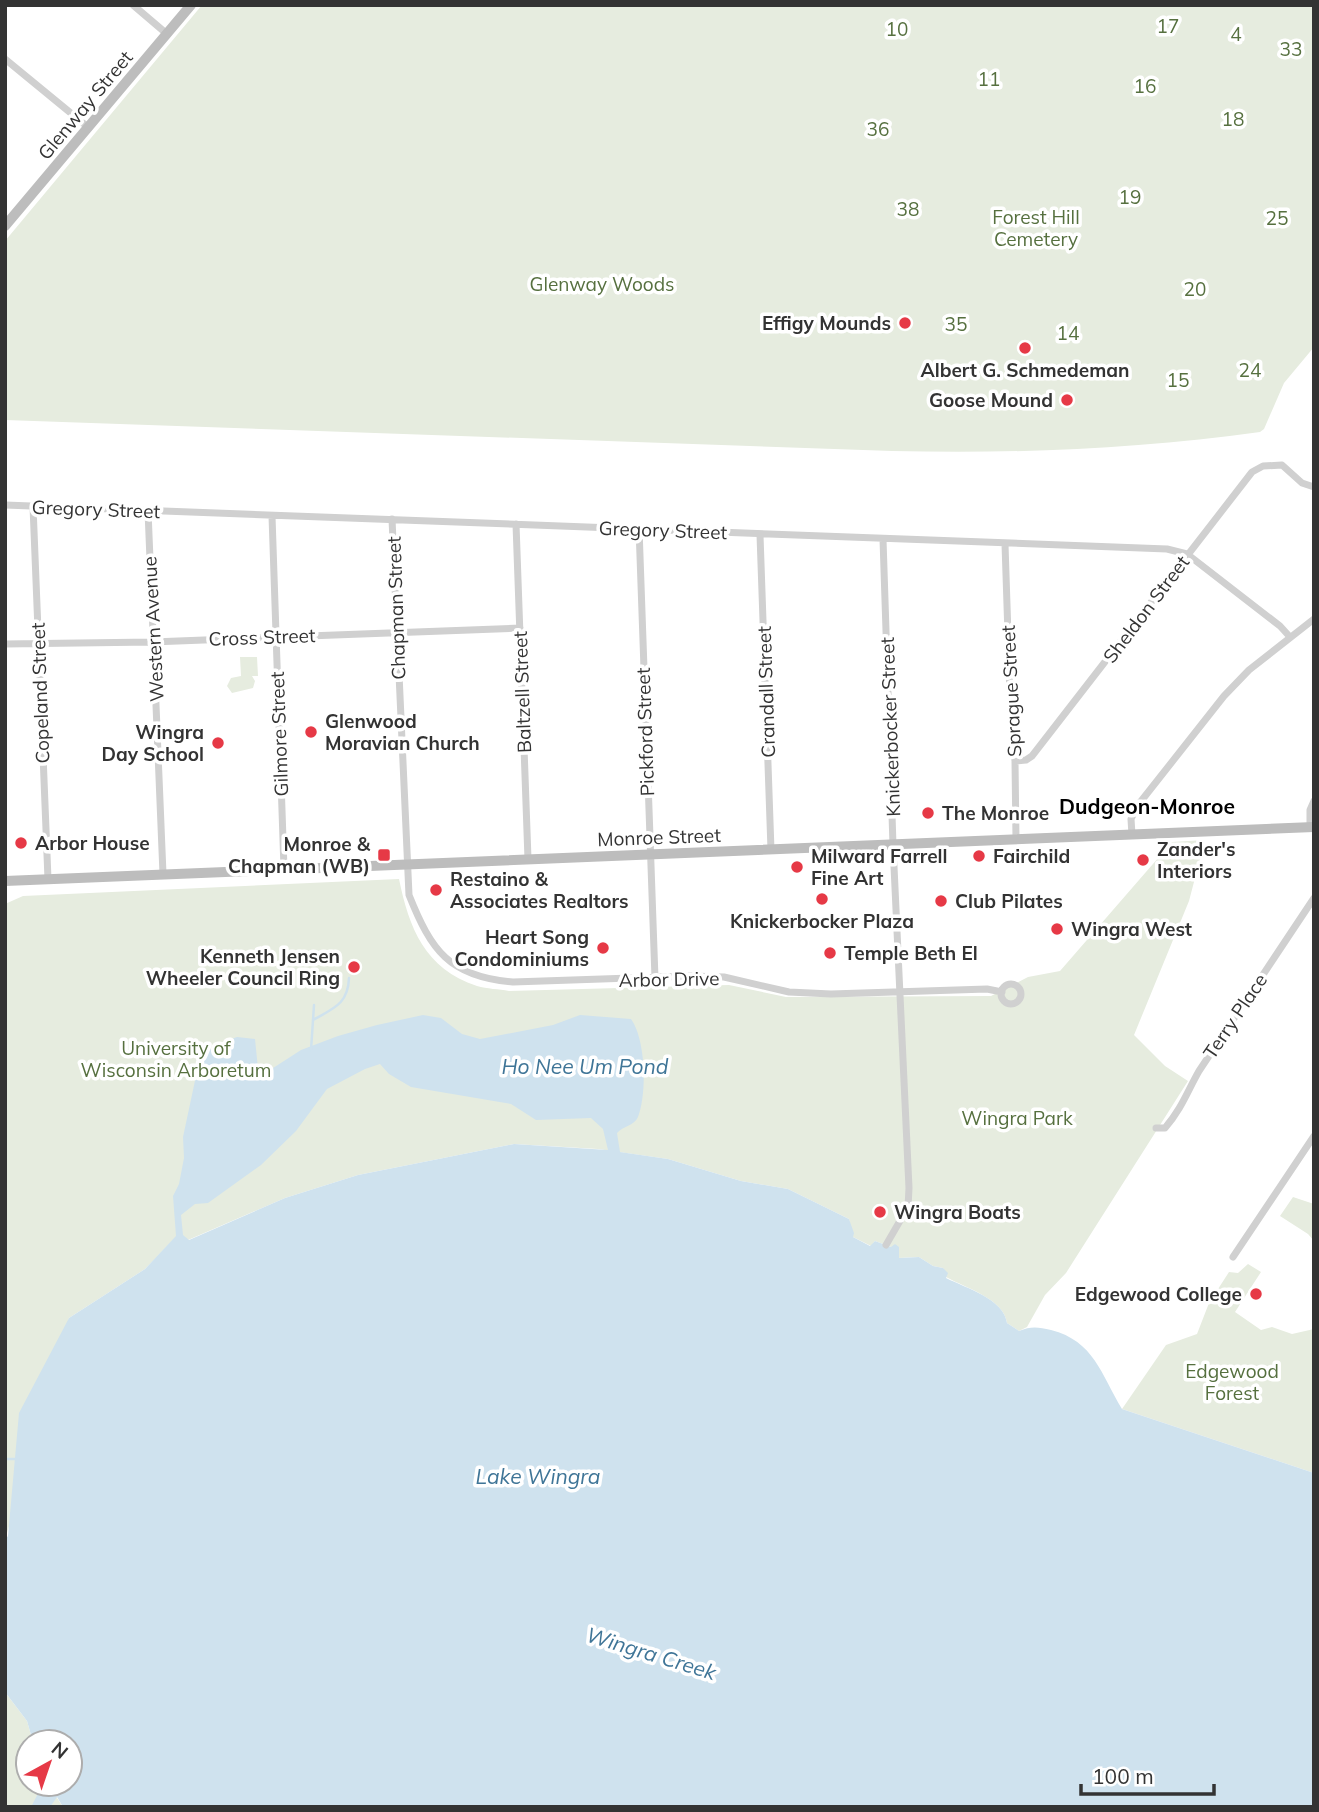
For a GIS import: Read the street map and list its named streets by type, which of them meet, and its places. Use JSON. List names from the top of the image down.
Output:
{
  "streets": {
    "main road": ["Glenway Street", "Monroe Street"],
    "street": [
      "Gregory Street",
      "Chapman Street",
      "Sheldon Street",
      "Western Avenue",
      "Cross Street",
      "Sprague Street",
      "Baltzell Street",
      "Crandall Street",
      "Copeland Street",
      "Knickerbocker Street",
      "Pickford Street",
      "Gilmore Street",
      "Arbor Drive",
      "Terry Place"
    ]
  },
  "crossings": [
    ["Gregory Street", "Chapman Street"],
    ["Gregory Street", "Sheldon Street"],
    ["Gregory Street", "Western Avenue"],
    ["Gregory Street", "Sprague Street"],
    ["Gregory Street", "Baltzell Street"],
    ["Gregory Street", "Crandall Street"],
    ["Gregory Street", "Copeland Street"],
    ["Gregory Street", "Knickerbocker Street"],
    ["Gregory Street", "Pickford Street"],
    ["Gregory Street", "Gilmore Street"],
    ["Chapman Street", "Cross Street"],
    ["Chapman Street", "Monroe Street"],
    ["Chapman Street", "Arbor Drive"],
    ["Sheldon Street", "Sprague Street"],
    ["Western Avenue", "Cross Street"],
    ["Western Avenue", "Monroe Street"],
    ["Cross Street", "Baltzell Street"],
    ["Cross Street", "Copeland Street"],
    ["Cross Street", "Gilmore Street"],
    ["Sprague Street", "Monroe Street"],
    ["Baltzell Street", "Monroe Street"],
    ["Crandall Street", "Monroe Street"],
    ["Copeland Street", "Monroe Street"],
    ["Knickerbocker Street", "Monroe Street"],
    ["Knickerbocker Street", "Arbor Drive"],
    ["Pickford Street", "Monroe Street"],
    ["Pickford Street", "Arbor Drive"],
    ["Gilmore Street", "Monroe Street"],
    ["Monroe Street", "Arbor Drive"]
  ],
  "districts": ["Dudgeon-Monroe"],
  "water": ["Ho Nee Um Pond", "Lake Wingra", "Wingra Creek"],
  "parks": [
    "17",
    "10",
    "4",
    "33",
    "11",
    "16",
    "18",
    "36",
    "19",
    "38",
    "Forest Hill Cemetery",
    "25",
    "Glenway Woods",
    "20",
    "35",
    "14",
    "24",
    "15",
    "University of Wisconsin Arboretum",
    "Wingra Park",
    "Edgewood Forest"
  ],
  "places": {
    "other": [
      "Effigy Mounds",
      "Albert G. Schmedeman",
      "Goose Mound",
      "Glenwood Moravian Church",
      "Wingra Day School",
      "The Monroe",
      "Arbor House",
      "Fairchild",
      "Zander's Interiors",
      "Milward Farrell Fine Art",
      "Restaino & Associates Realtors",
      "Knickerbocker Plaza",
      "Club Pilates",
      "Wingra West",
      "Heart Song Condominiums",
      "Temple Beth El",
      "Kenneth Jensen Wheeler Council Ring",
      "Wingra Boats",
      "Edgewood College"
    ],
    "transit": ["Monroe & Chapman (WB)"]
  },
  "scale_bar": "100 m",
  "north": "top right"
}
